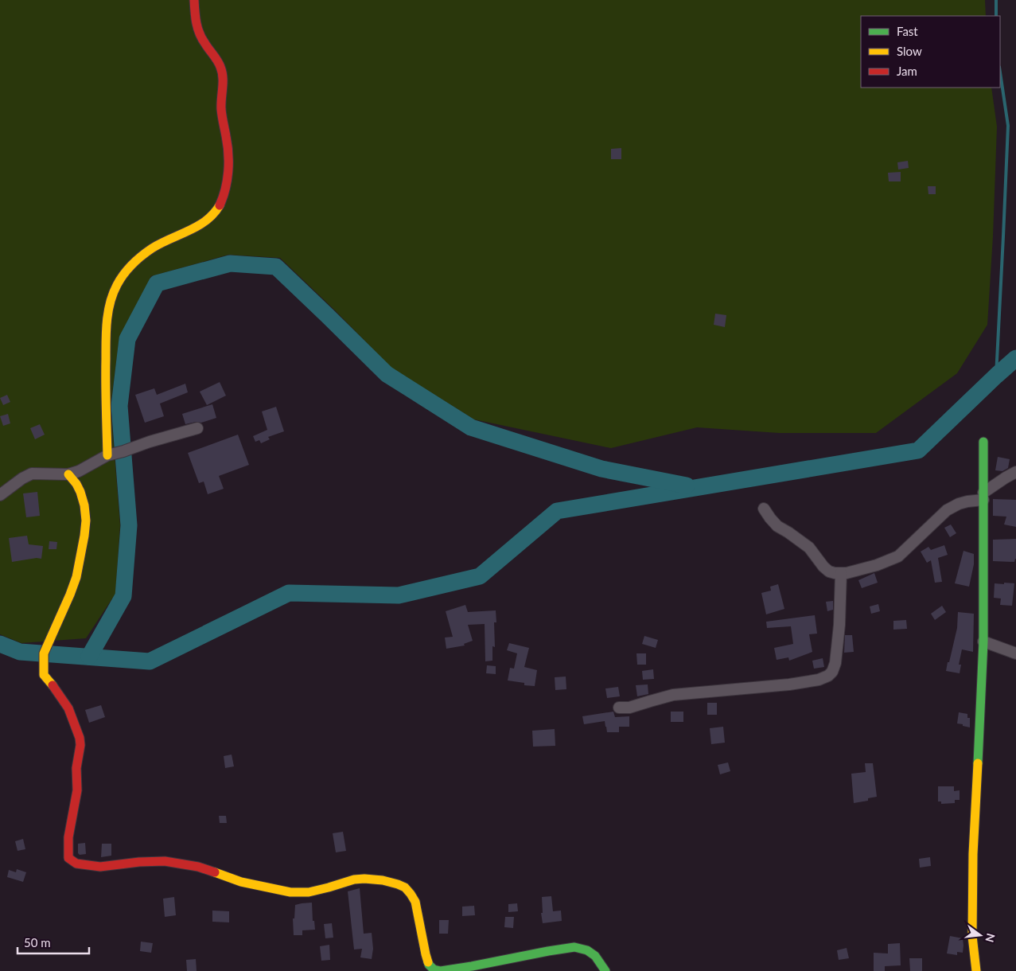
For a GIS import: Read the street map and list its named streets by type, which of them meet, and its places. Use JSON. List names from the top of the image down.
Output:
{
  "legend": ["Fast", "Slow", "Jam"],
  "scale_bar": "50 m",
  "north": "right"
}
